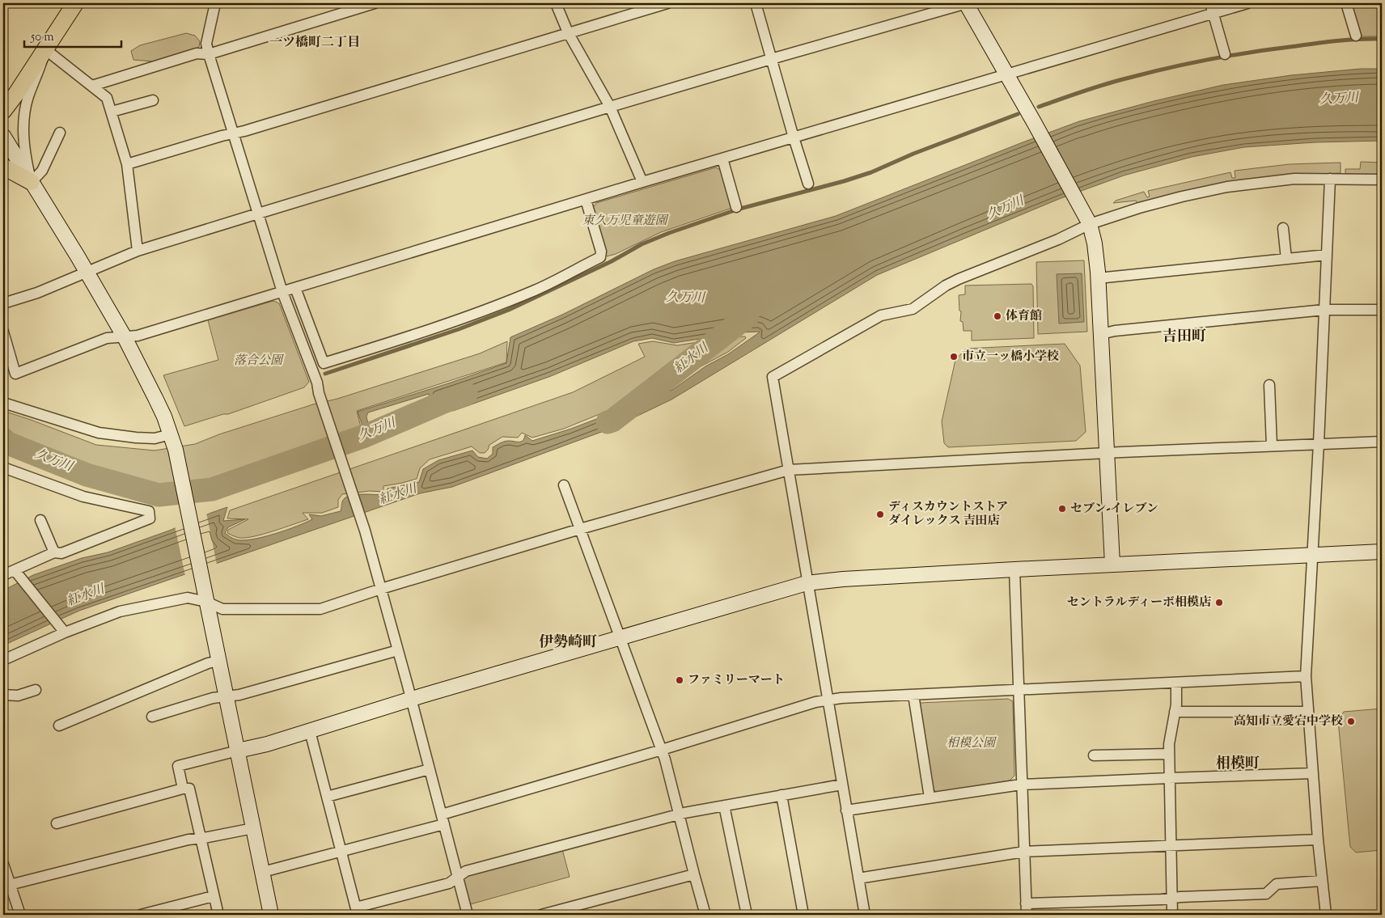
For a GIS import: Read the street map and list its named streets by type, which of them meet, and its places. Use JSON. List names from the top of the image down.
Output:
{
  "districts": [
    "一ツ橋町二丁目",
    "吉田町",
    "伊勢崎町",
    "相模町"
  ],
  "water": ["久万川", "紅水川"],
  "parks": ["東久万児童遊園", "落合公園", "相模公園"],
  "places": [
    "体育館",
    "市立一ッ橋小学校",
    "セブン-イレブン",
    "ディスカウントストア ダイレックス 吉田店",
    "セントラルディーボ相模店",
    "ファミリーマート",
    "高知市立愛宕中学校"
  ],
  "scale_bar": "50 m"
}
